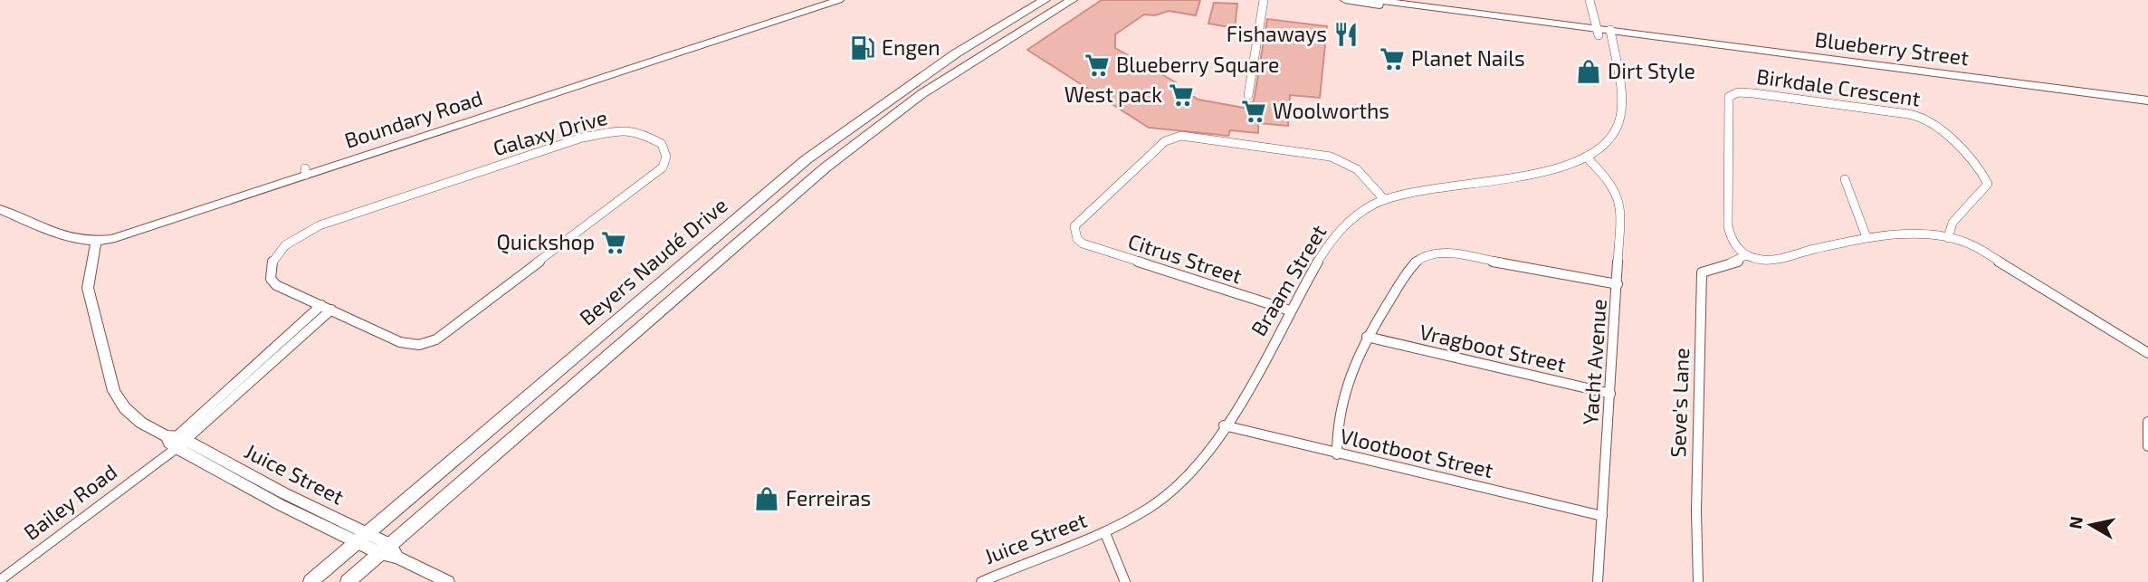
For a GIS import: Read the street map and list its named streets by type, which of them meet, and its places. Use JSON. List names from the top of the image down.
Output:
{
  "streets": {
    "main road": ["Beyers Naudé Drive"],
    "street": [
      "Blueberry Street",
      "Birkdale Crescent",
      "Boundary Road",
      "Galaxy Drive",
      "Citrus Street",
      "Braam Street",
      "Vragboot Street",
      "Yacht Avenue",
      "Seve's Lane",
      "Vlootboot Street",
      "Juice Street",
      "Bailey Road"
    ]
  },
  "crossings": [
    ["Blueberry Street", "Braam Street"],
    ["Birkdale Crescent", "Seve's Lane"],
    ["Boundary Road", "Juice Street"],
    ["Citrus Street", "Braam Street"],
    ["Beyers Naudé Drive", "Juice Street"],
    ["Braam Street", "Yacht Avenue"],
    ["Braam Street", "Vlootboot Street"],
    ["Braam Street", "Juice Street"],
    ["Vragboot Street", "Yacht Avenue"],
    ["Yacht Avenue", "Vlootboot Street"],
    ["Juice Street", "Bailey Road"]
  ],
  "places": {
    "restaurant": ["Fishaways"],
    "fuel station": ["Engen"],
    "supermarket": [
      "Planet Nails",
      "Blueberry Square",
      "West pack",
      "Woolworths",
      "Quickshop"
    ],
    "shop": ["Dirt Style", "Ferreiras"]
  },
  "north": "left"
}
